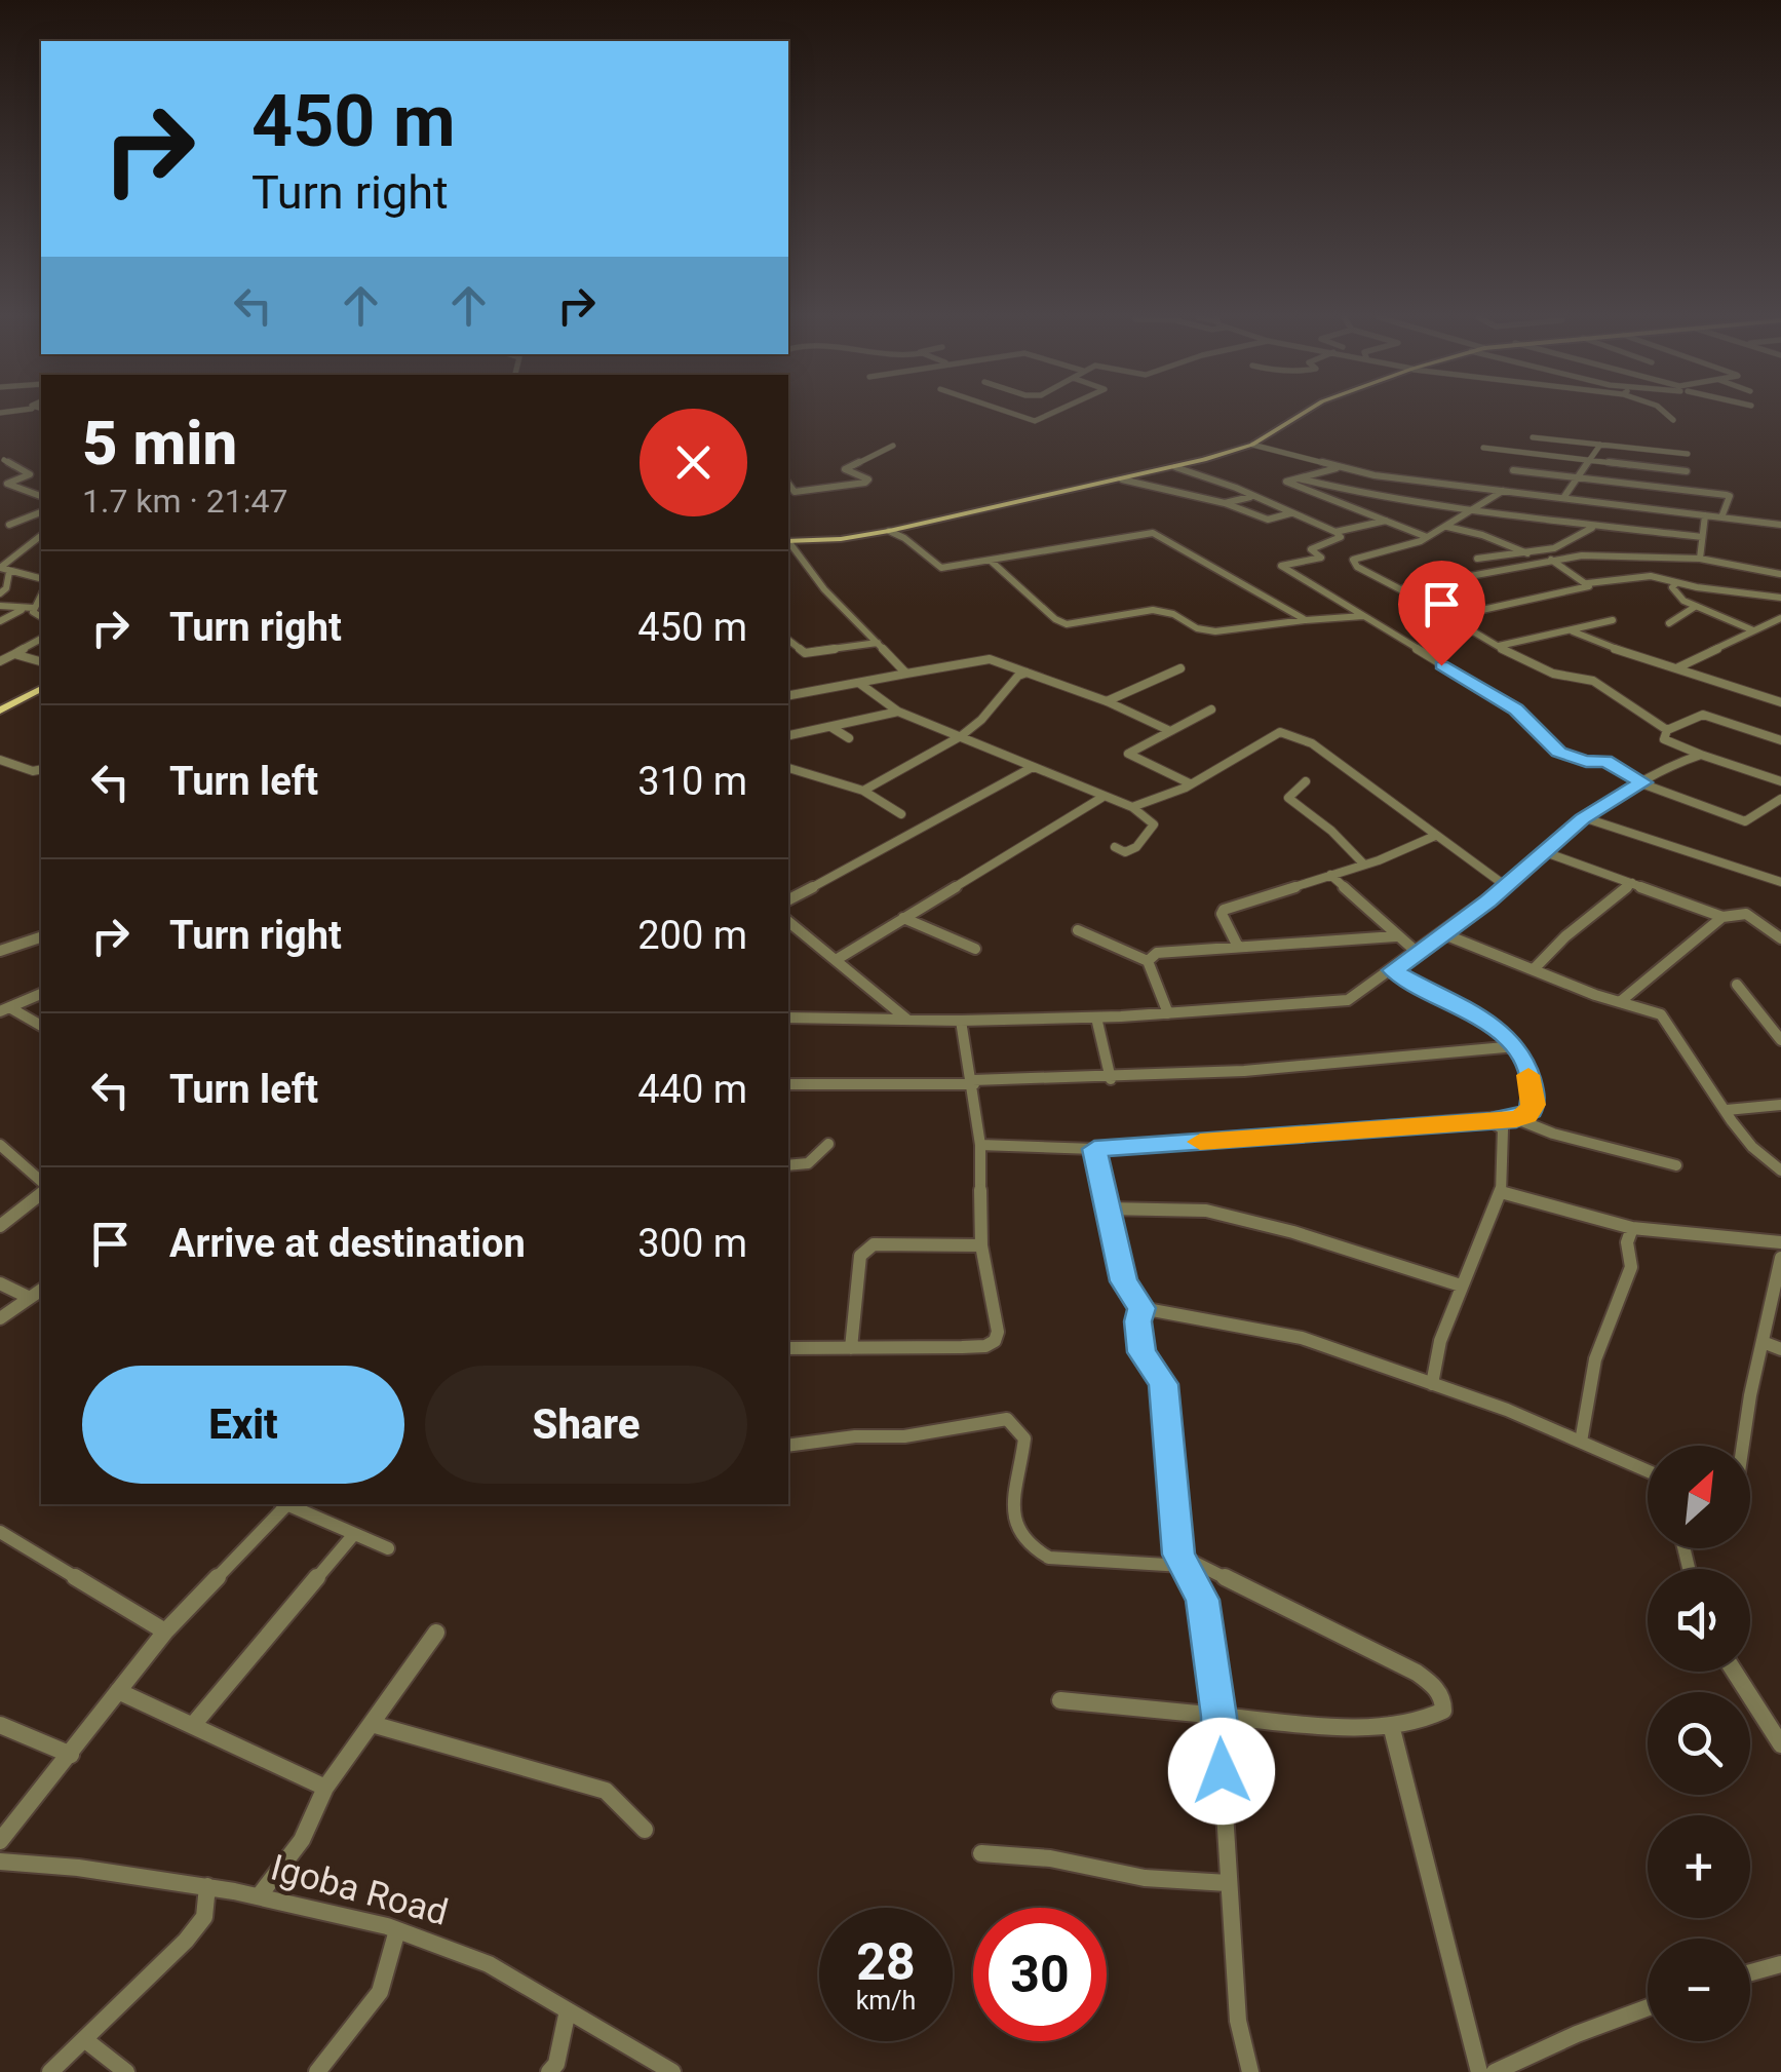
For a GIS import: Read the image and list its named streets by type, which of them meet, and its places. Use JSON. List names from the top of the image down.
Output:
{
  "streets": {
    "street": ["Igoba Road"]
  },
  "north": "top right",
  "page": {
    "turn": ["450 m", "Turn right"],
    "heading": ["5 min", "1.7 km · 21:47"],
    "list": [
      {
        "name": "Turn right",
        "value": "450 m"
      },
      {
        "name": "Turn left",
        "value": "310 m"
      },
      {
        "name": "Turn right",
        "value": "200 m"
      },
      {
        "name": "Turn left",
        "value": "440 m"
      },
      {
        "name": "Arrive at destination",
        "value": "300 m"
      }
    ],
    "buttons": ["Exit", "Share"],
    "map_buttons": ["+", "−"],
    "speed": "28 km/h",
    "limit": "30"
  }
}
